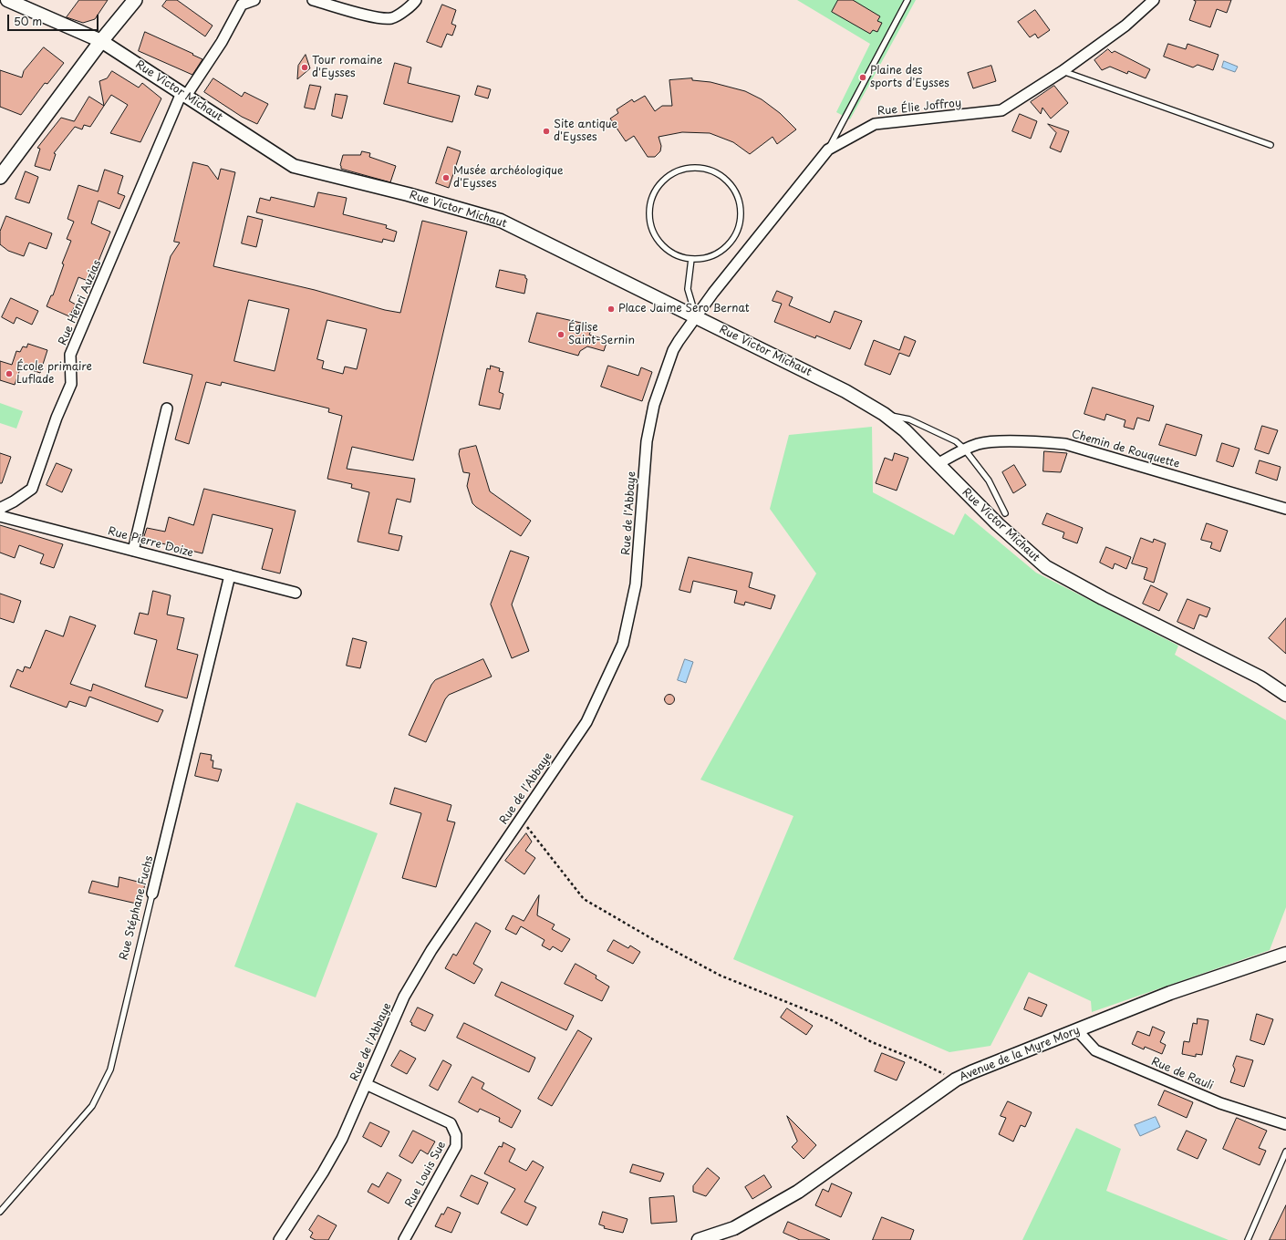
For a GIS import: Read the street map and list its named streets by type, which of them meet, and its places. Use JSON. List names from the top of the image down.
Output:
{
  "streets": {
    "street": [
      "Rue Victor Michaut",
      "Rue Élie Joffroy",
      "Rue Henri Auzias",
      "Chemin de Rouquette",
      "Rue de l'Abbaye",
      "Rue Pierre Doize",
      "Rue Stéphane Fuchs",
      "Avenue de la Myre Mory",
      "Rue de Rauli",
      "Rue Louis Sue"
    ]
  },
  "crossings": [
    ["Rue Victor Michaut", "Rue Élie Joffroy"],
    ["Rue Victor Michaut", "Rue Henri Auzias"],
    ["Rue Victor Michaut", "Chemin de Rouquette"],
    ["Rue Victor Michaut", "Rue de l'Abbaye"],
    ["Rue Élie Joffroy", "Rue de l'Abbaye"],
    ["Rue de l'Abbaye", "Rue Louis Sue"],
    ["Rue Pierre Doize", "Rue Stéphane Fuchs"],
    ["Avenue de la Myre Mory", "Rue de Rauli"]
  ],
  "places": [
    "Tour romaine d'Eysses",
    "Plaine des sports d'Eysses",
    "Site antique d'Eysses",
    "Musée archéologique d'Eysses",
    "Place Jaime Sero Bernat",
    "Église Saint-Sernin",
    "École primaire Luflade"
  ],
  "scale_bar": "50 m"
}
